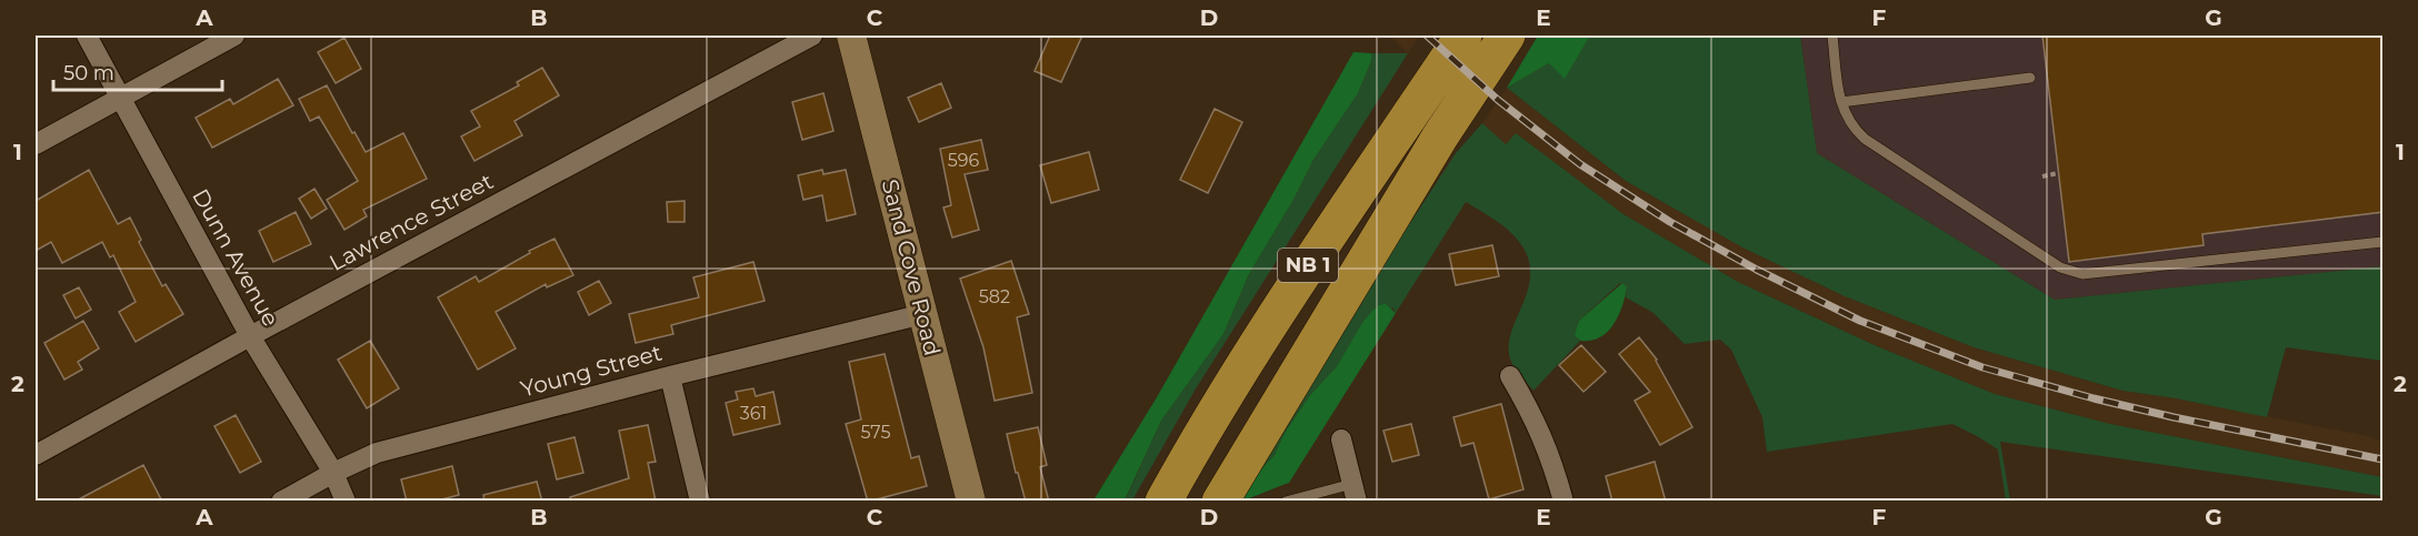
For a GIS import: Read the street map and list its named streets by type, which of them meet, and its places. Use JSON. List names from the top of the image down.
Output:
{
  "streets": {
    "highway": ["NB 1"],
    "street": [
      "Lawrence Street",
      "Dunn Avenue",
      "Sand Cove Road",
      "Young Street"
    ]
  },
  "crossings": [
    ["Lawrence Street", "Dunn Avenue"],
    ["Dunn Avenue", "Young Street"],
    ["Sand Cove Road", "Young Street"]
  ],
  "house_numbers": [
    "596",
    "582",
    "361",
    "575"
  ],
  "scale_bar": "50 m",
  "grid": {
    "columns": [
      "A",
      "B",
      "C",
      "D",
      "E",
      "F",
      "G"
    ],
    "rows": ["1", "2"]
  }
}
